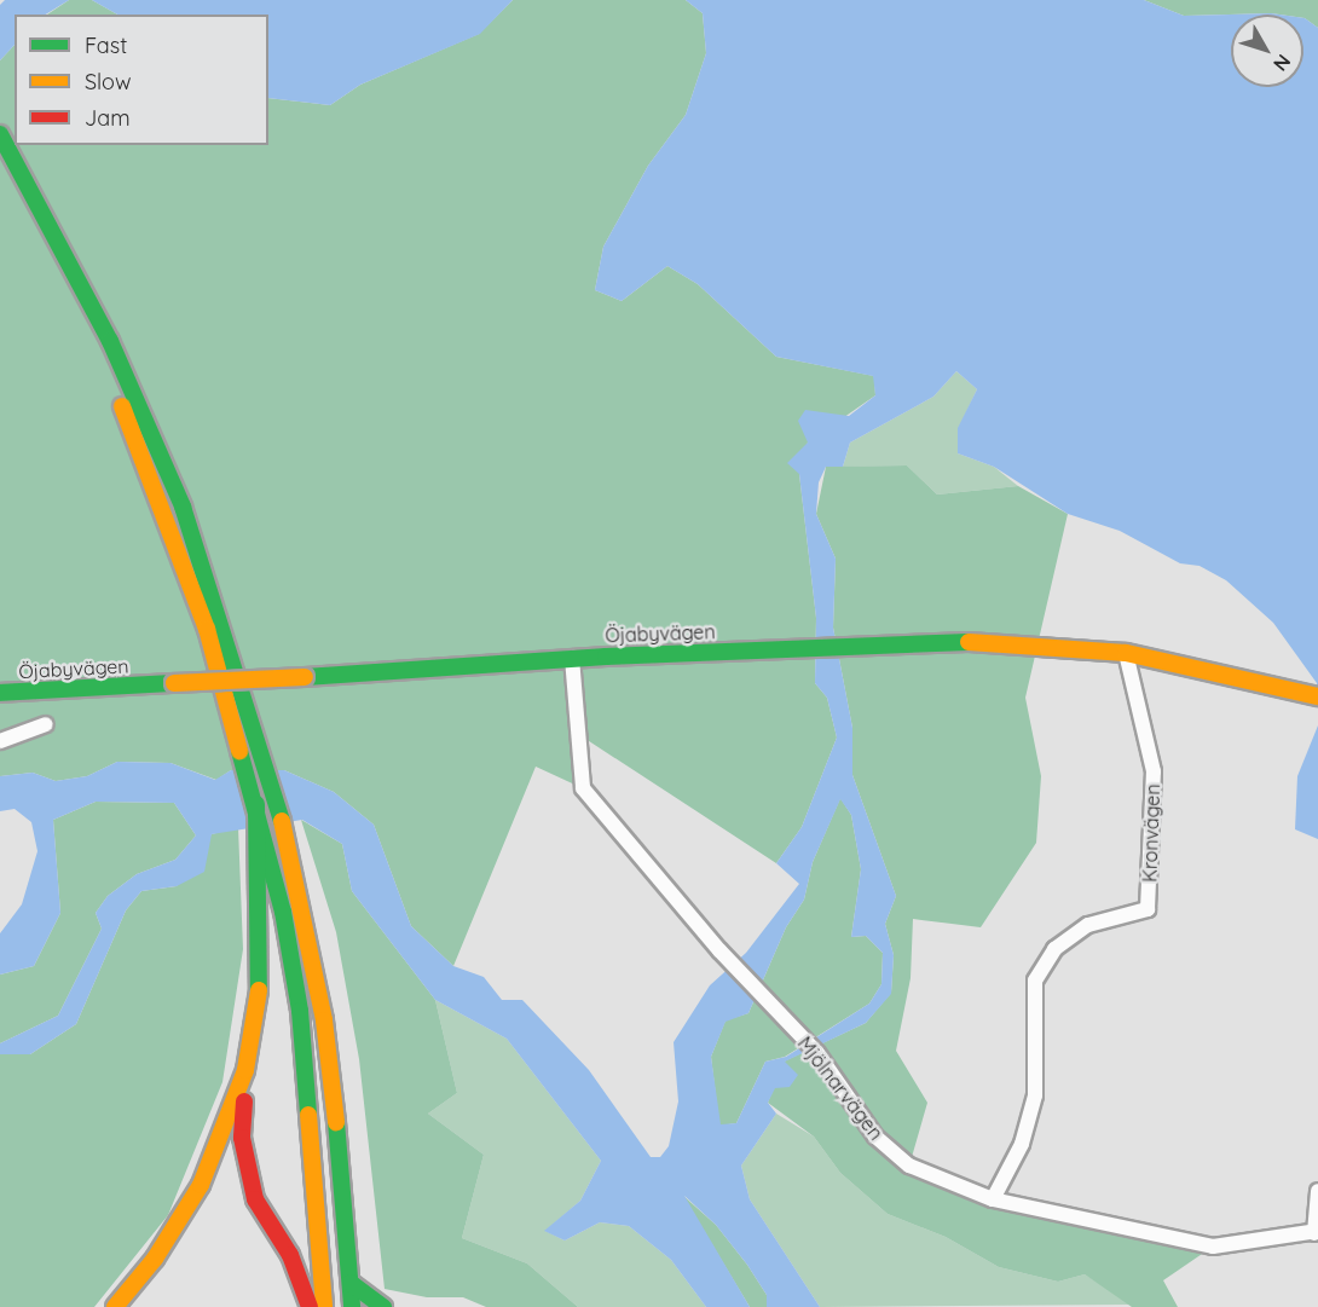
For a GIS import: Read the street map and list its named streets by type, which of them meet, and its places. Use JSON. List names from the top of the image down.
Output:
{
  "streets": {
    "main road": ["Öjabyvägen"],
    "street": ["Kronvägen", "Mjölnarvägen"]
  },
  "crossings": [
    ["Öjabyvägen", "Kronvägen"],
    ["Öjabyvägen", "Mjölnarvägen"],
    ["Kronvägen", "Mjölnarvägen"]
  ],
  "legend": ["Fast", "Slow", "Jam"],
  "north": "bottom right"
}
